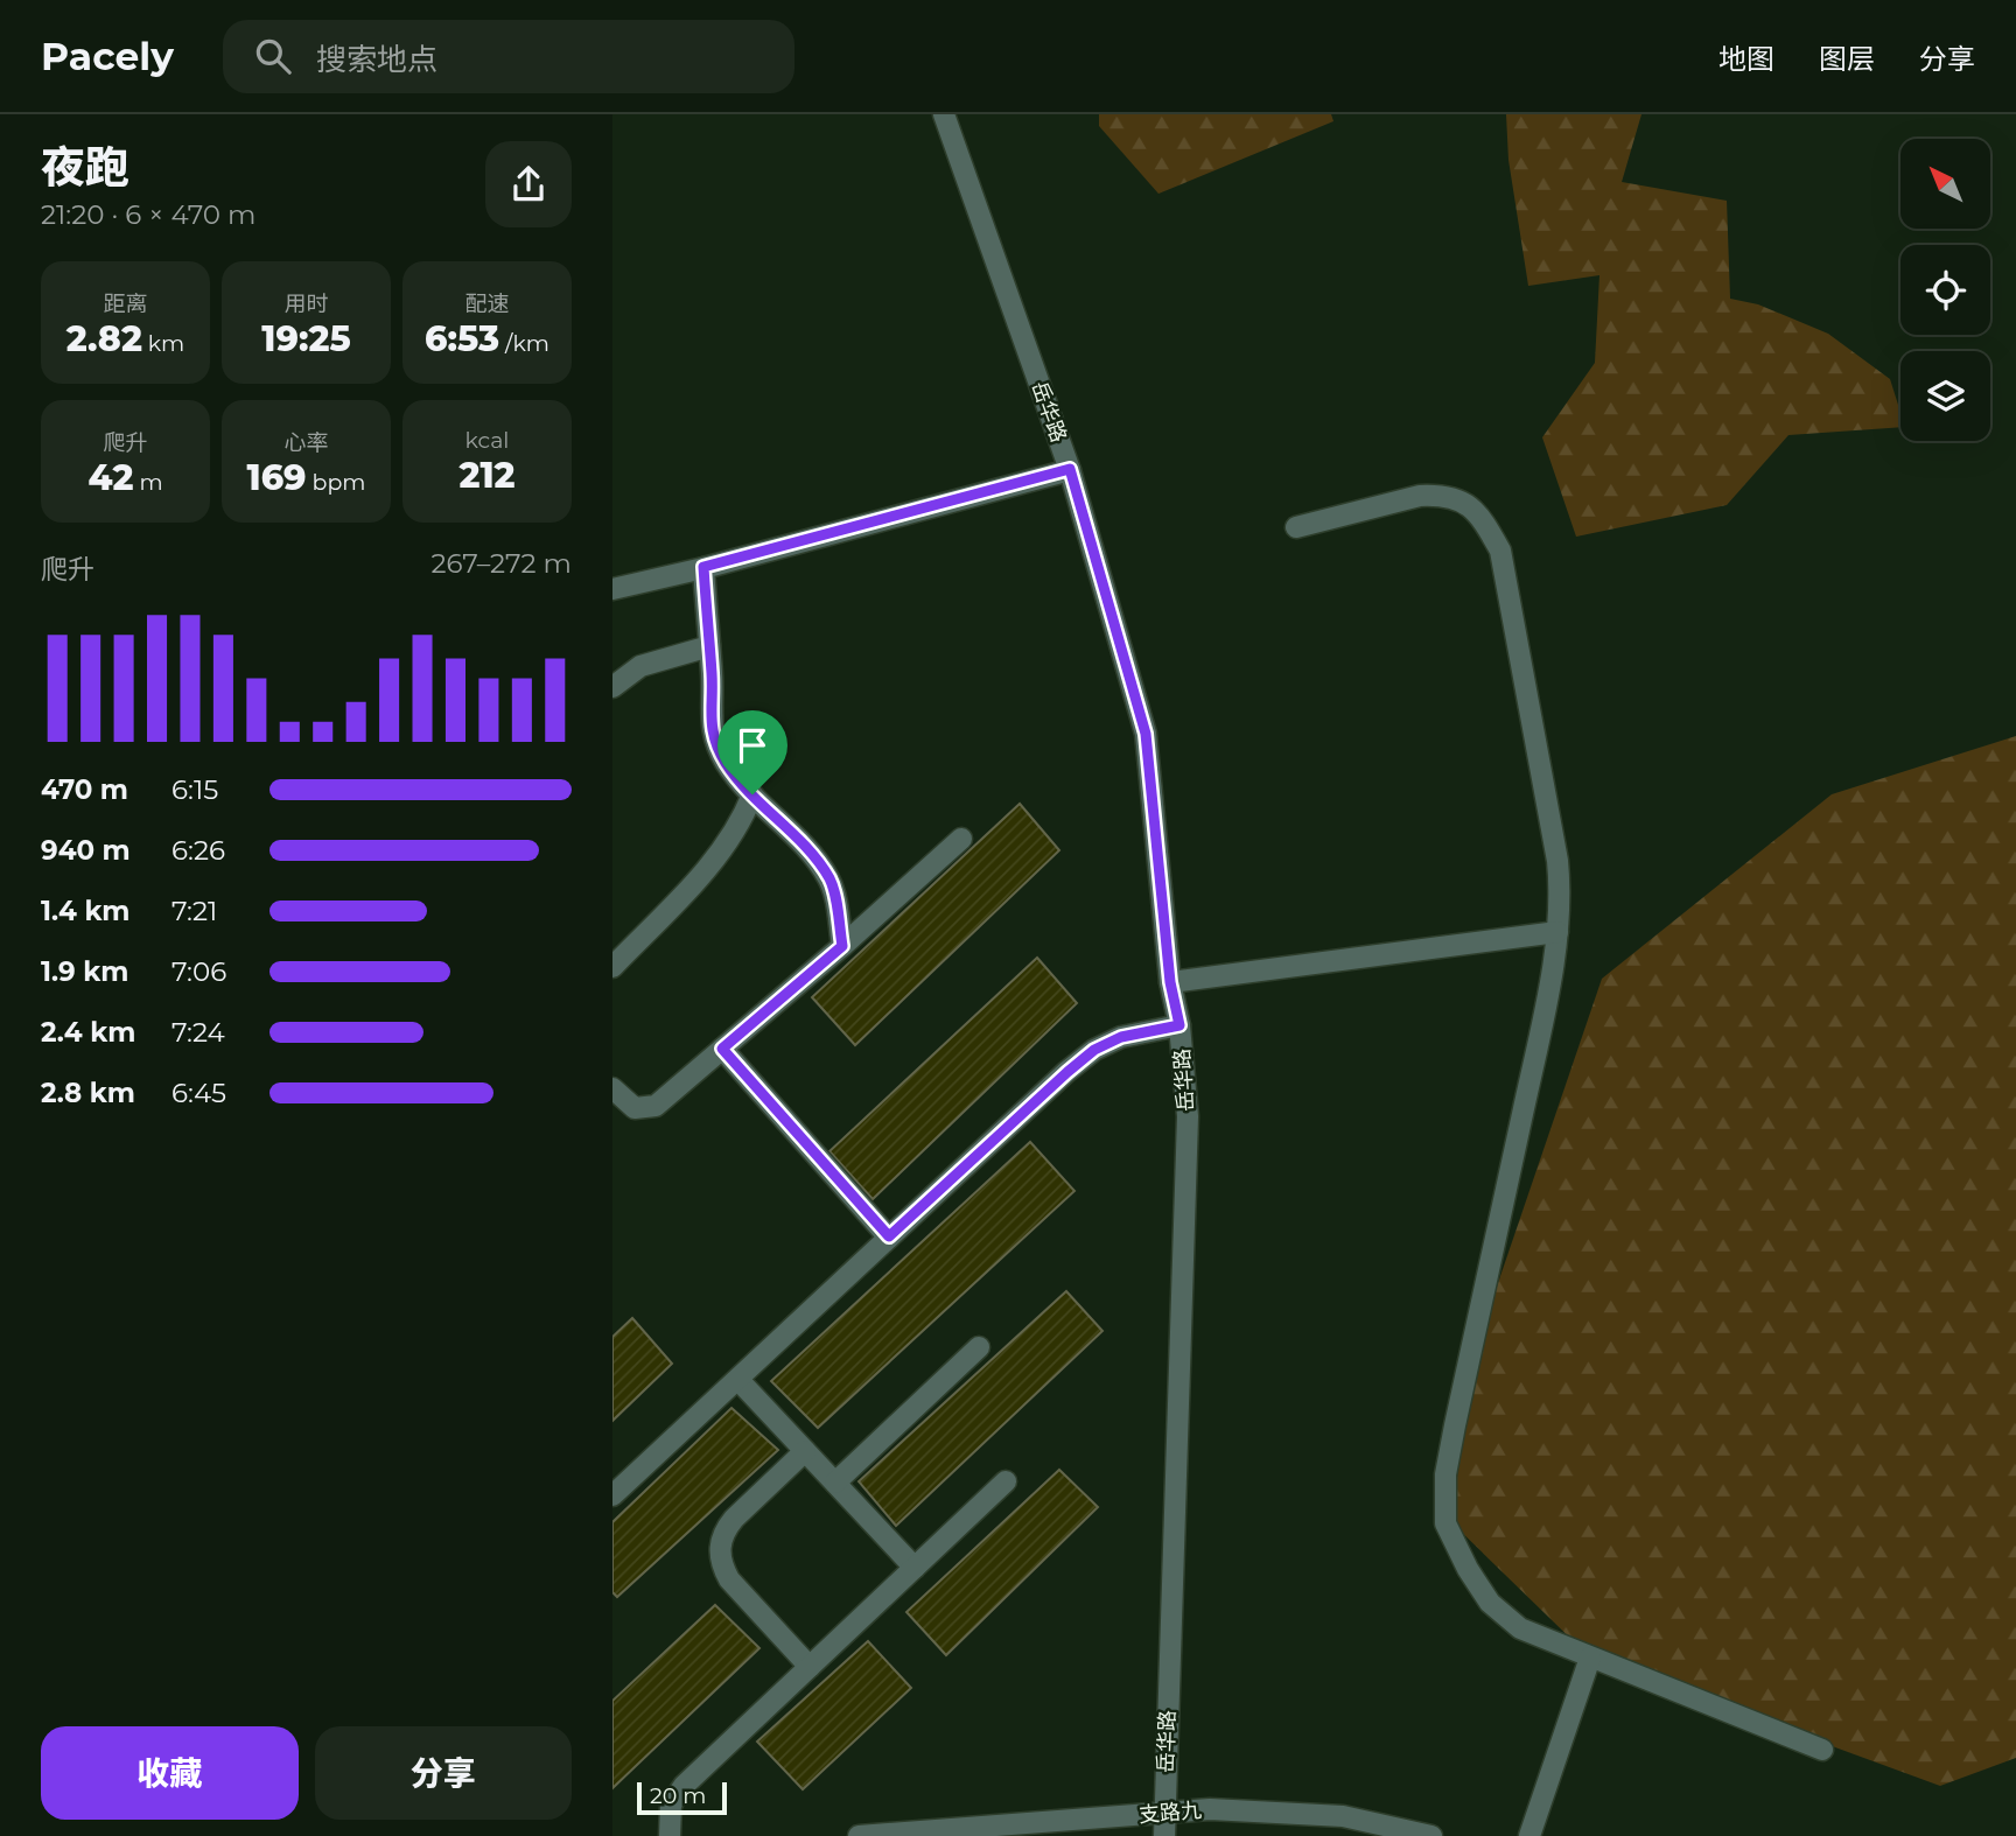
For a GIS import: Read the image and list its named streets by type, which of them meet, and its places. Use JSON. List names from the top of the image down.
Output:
{
  "streets": {
    "street": ["岳华路", "支路九"]
  },
  "crossings": [
    ["岳华路", "支路九"]
  ],
  "scale_bar": "20 m",
  "north": "top left",
  "page": {
    "header": "Pacely",
    "search": "搜索地点",
    "nav": ["地图", "图层", "分享"],
    "heading": ["夜跑", "21:20 · 6 × 470 m"],
    "stats": [
      ["距离", "2.82 km"],
      ["用时", "19:25"],
      ["配速", "6:53 /km"],
      ["爬升", "42 m"],
      ["心率", "169 bpm"],
      ["kcal", "212"]
    ],
    "chart": ["爬升", "267–272 m"],
    "list": [
      {
        "name": "470 m",
        "note": "6:15"
      },
      {
        "name": "940 m",
        "note": "6:26"
      },
      {
        "name": "1.4 km",
        "note": "7:21"
      },
      {
        "name": "1.9 km",
        "note": "7:06"
      },
      {
        "name": "2.4 km",
        "note": "7:24"
      },
      {
        "name": "2.8 km",
        "note": "6:45"
      }
    ],
    "buttons": ["收藏", "分享"],
    "scale": "20 m"
  }
}
